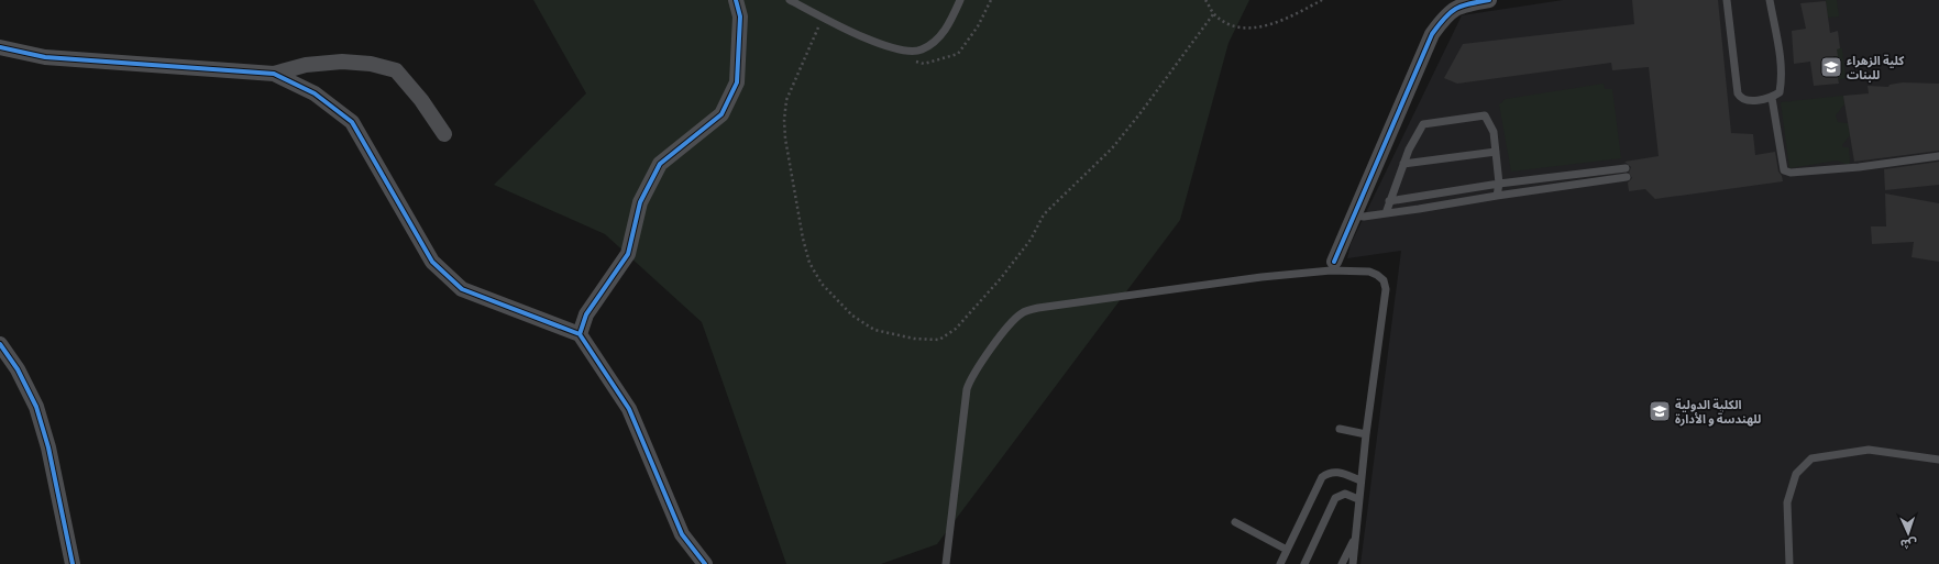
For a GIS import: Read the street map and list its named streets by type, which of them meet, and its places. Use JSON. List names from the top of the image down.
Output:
{
  "places": {
    "school or university": ["كلية الزهراء للبنات", "الكلية الدولية للهندسة و الأدارة"]
  },
  "north": "bottom"
}
